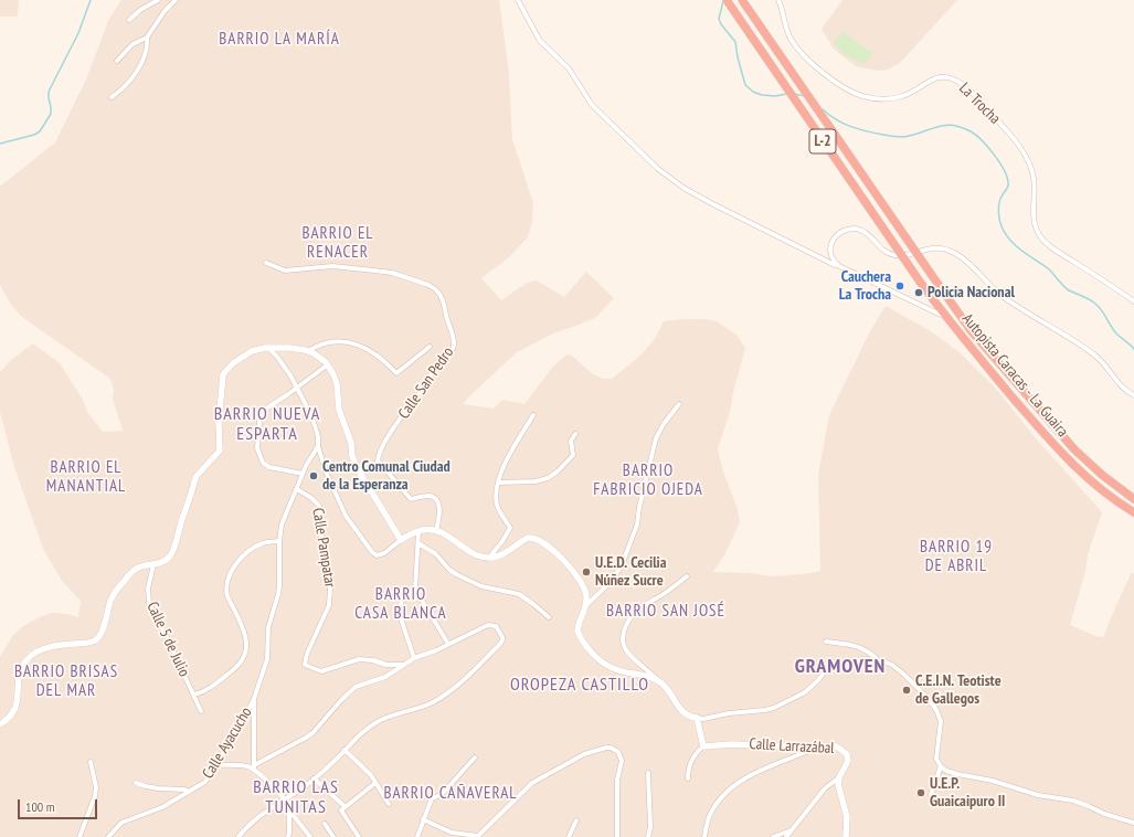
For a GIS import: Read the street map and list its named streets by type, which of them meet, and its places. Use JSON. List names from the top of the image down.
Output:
{
  "streets": {
    "highway": ["L-2", "Autopista Caracas - La Guaira"],
    "street": [
      "La Trocha",
      "Calle San Pedro",
      "Calle Pampatar",
      "Calle 5 de Julio",
      "Calle Ayacucho",
      "Calle Larrazábal"
    ]
  },
  "districts": [
    "BARRIO LA MARÍA",
    "BARRIO EL RENACER",
    "BARRIO NUEVA ESPARTA",
    "BARRIO EL MANANTIAL",
    "BARRIO FABRICIO OJEDA",
    "BARRIO 19 DE ABRIL",
    "BARRIO CASA BLANCA",
    "BARRIO SAN JOSÉ",
    "GRAMOVEN",
    "BARRIO BRISAS DEL MAR",
    "OROPEZA CASTILLO",
    "BARRIO LAS TUNITAS",
    "BARRIO CAÑAVERAL"
  ],
  "places": [
    "Cauchera La Trocha",
    "Policia Nacional",
    "Centro Comunal Ciudad de la Esperanza",
    "U.E.D. Cecilia Núñez Sucre",
    "C.E.I.N. Teotiste de Gallegos",
    "U.E.P. Guaicaipuro II"
  ],
  "scale_bar": "100 m"
}
